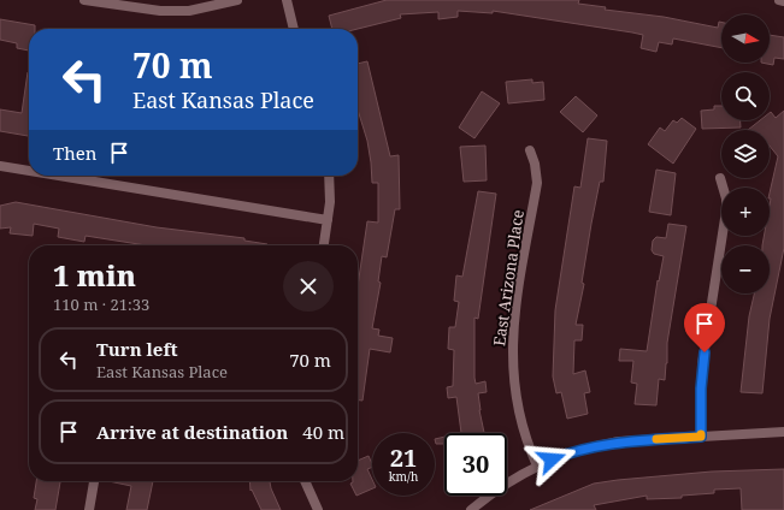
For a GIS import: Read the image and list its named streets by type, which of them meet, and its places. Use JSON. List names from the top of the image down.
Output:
{
  "streets": {
    "street": ["East Arizona Place"]
  },
  "north": "right",
  "page": {
    "map_buttons": ["+", "−"],
    "turn": ["70 m", "East Kansas Place"],
    "then": "Then",
    "heading": ["1 min", "110 m · 21:33"],
    "list": [
      {
        "name": "Turn left",
        "note": "East Kansas Place",
        "value": "70 m"
      },
      {
        "name": "Arrive at destination",
        "value": "40 m"
      }
    ],
    "speed": "21 km/h",
    "limit": "30"
  }
}
